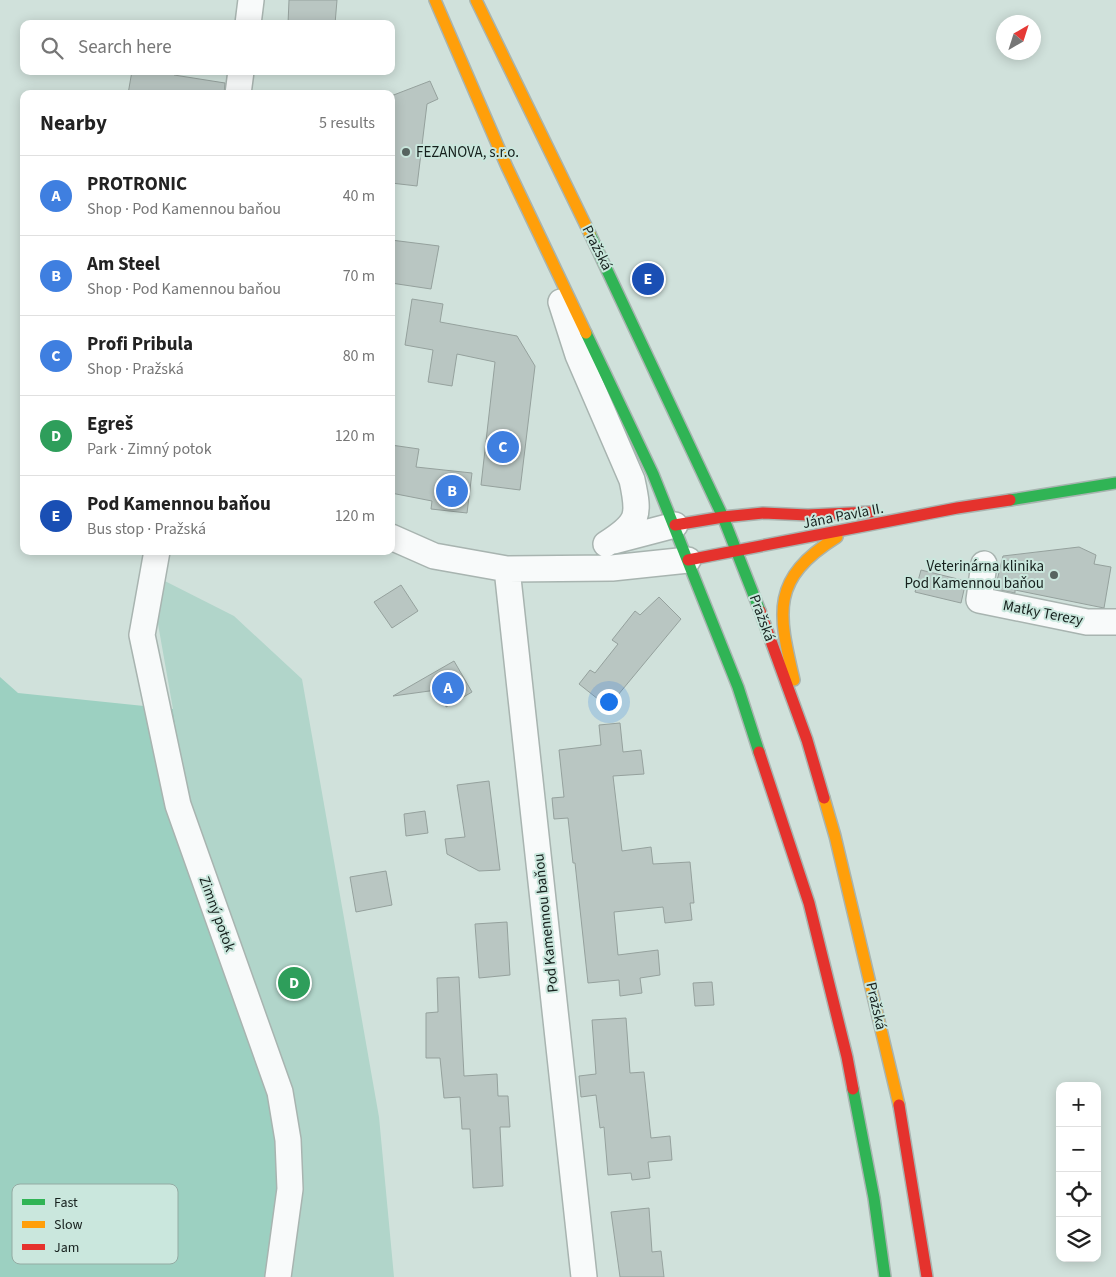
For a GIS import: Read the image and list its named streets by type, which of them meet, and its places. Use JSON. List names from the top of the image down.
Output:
{
  "streets": {
    "main road": ["Pražská", "Jána Pavla II."],
    "street": ["Matky Terezy", "Zimný potok", "Pod Kamennou baňou"]
  },
  "crossings": [
    ["Pražská", "Jána Pavla II."]
  ],
  "places": ["FEZANOVA, s.r.o.", "Veterinárna klinika Pod Kamennou baňou"],
  "legend": ["Fast", "Slow", "Jam"],
  "north": "top right",
  "page": {
    "search": "Search here",
    "heading": ["Nearby", "5 results"],
    "list": [
      {
        "mark": "A",
        "name": "PROTRONIC",
        "note": "Shop · Pod Kamennou baňou",
        "value": "40 m"
      },
      {
        "mark": "B",
        "name": "Am Steel",
        "note": "Shop · Pod Kamennou baňou",
        "value": "70 m"
      },
      {
        "mark": "C",
        "name": "Profi Pribula",
        "note": "Shop · Pražská",
        "value": "80 m"
      },
      {
        "mark": "D",
        "name": "Egreš",
        "note": "Park · Zimný potok",
        "value": "120 m"
      },
      {
        "mark": "E",
        "name": "Pod Kamennou baňou",
        "note": "Bus stop · Pražská",
        "value": "120 m"
      }
    ],
    "pins": [
      "E",
      "C",
      "B",
      "A",
      "D"
    ],
    "map_buttons": ["+", "−"]
  }
}
